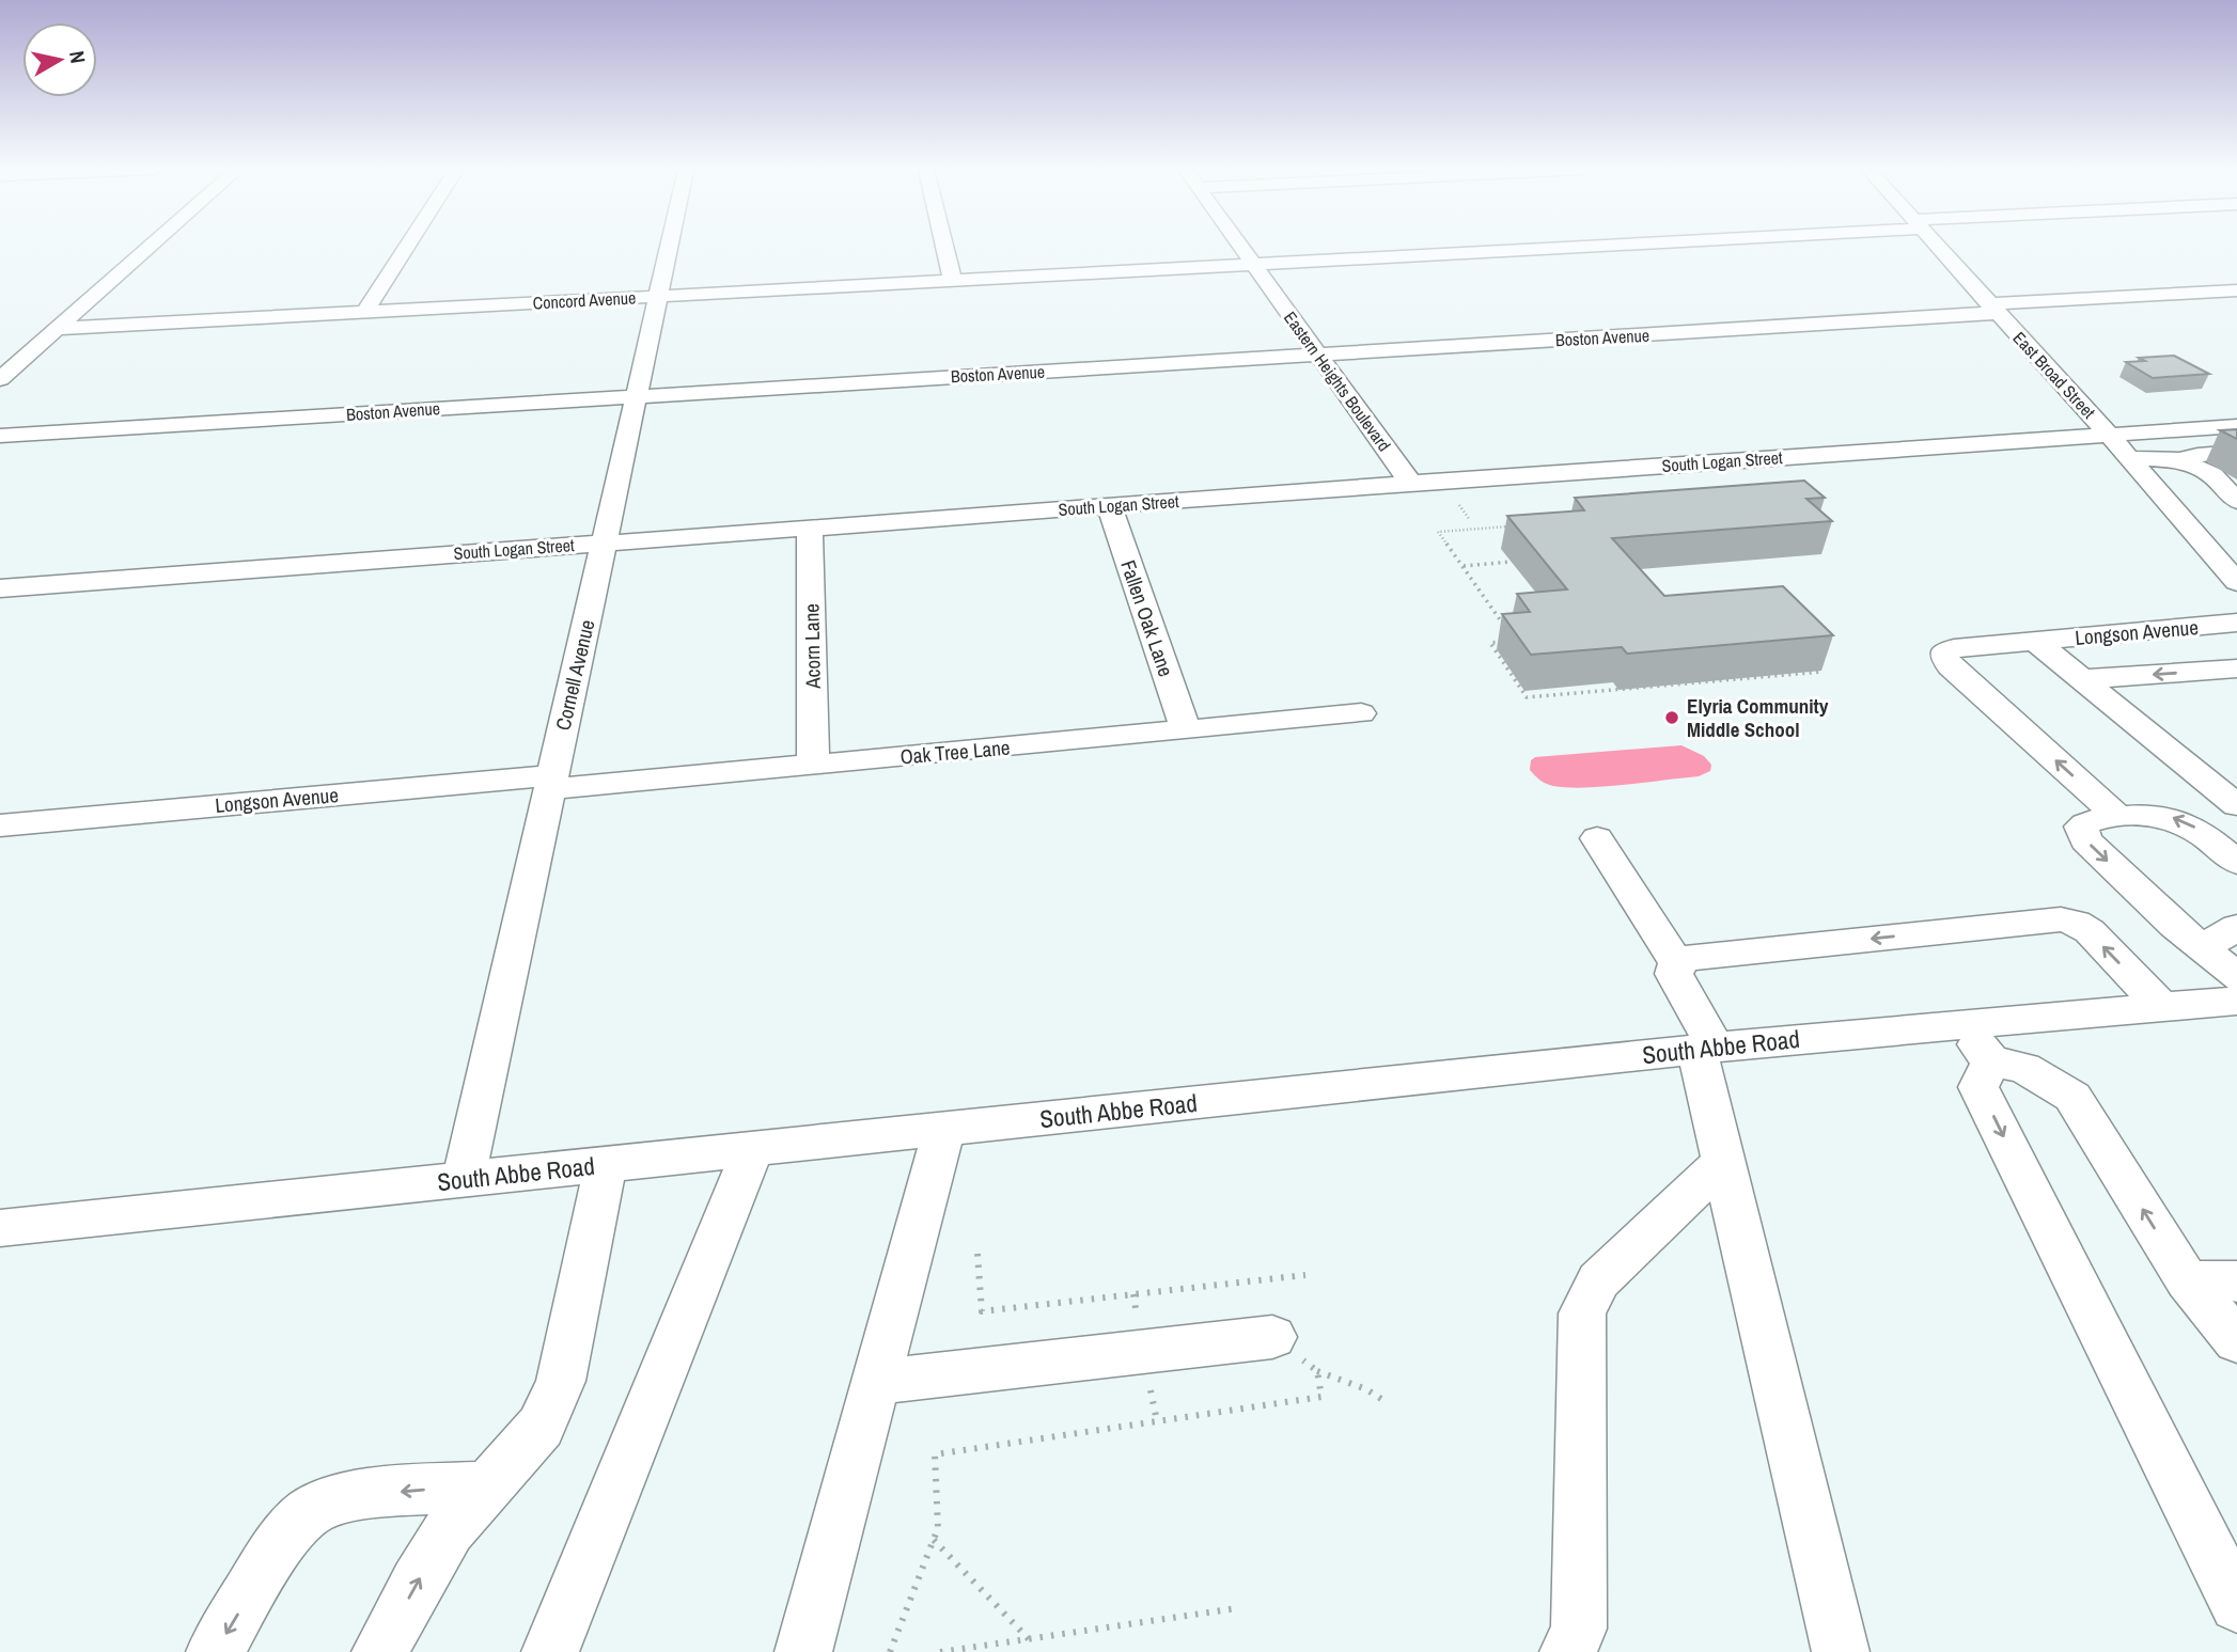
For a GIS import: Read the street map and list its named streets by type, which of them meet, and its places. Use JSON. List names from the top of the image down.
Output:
{
  "streets": {
    "street": [
      "Concord Avenue",
      "Boston Avenue",
      "East Broad Street",
      "Eastern Heights Boulevard",
      "South Logan Street",
      "Fallen Oak Lane",
      "Longson Avenue",
      "Acorn Lane",
      "Cornell Avenue",
      "Oak Tree Lane",
      "South Abbe Road"
    ]
  },
  "crossings": [
    ["Concord Avenue", "Eastern Heights Boulevard"],
    ["Concord Avenue", "Cornell Avenue"],
    ["Boston Avenue", "East Broad Street"],
    ["Boston Avenue", "Eastern Heights Boulevard"],
    ["Boston Avenue", "Cornell Avenue"],
    ["East Broad Street", "South Logan Street"],
    ["Eastern Heights Boulevard", "South Logan Street"],
    ["South Logan Street", "Fallen Oak Lane"],
    ["South Logan Street", "Acorn Lane"],
    ["South Logan Street", "Cornell Avenue"],
    ["Fallen Oak Lane", "Oak Tree Lane"],
    ["Longson Avenue", "Cornell Avenue"],
    ["Longson Avenue", "Oak Tree Lane"],
    ["Acorn Lane", "Oak Tree Lane"],
    ["Cornell Avenue", "Oak Tree Lane"],
    ["Cornell Avenue", "South Abbe Road"]
  ],
  "places": ["Elyria Community Middle School"],
  "north": "right"
}
